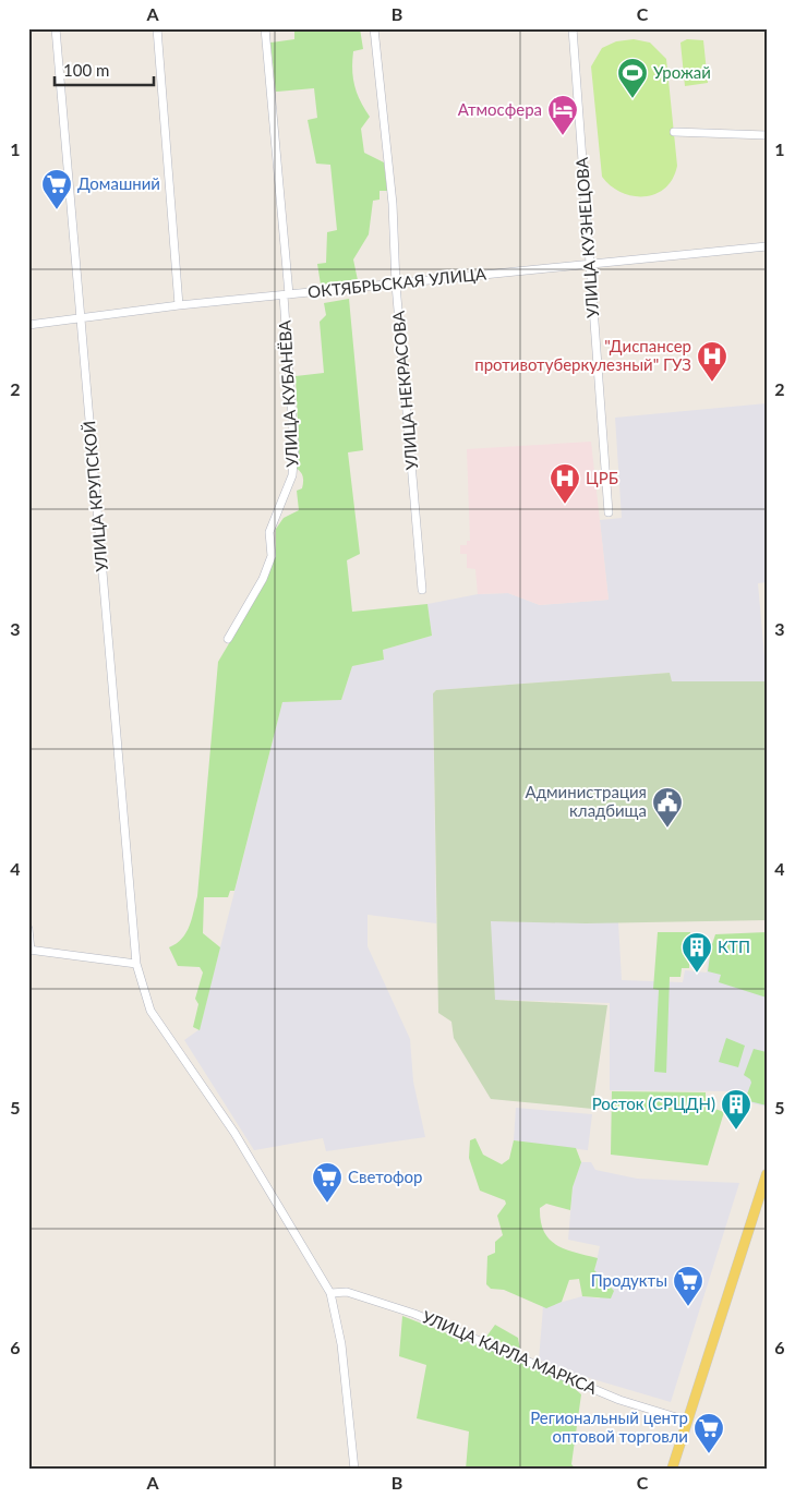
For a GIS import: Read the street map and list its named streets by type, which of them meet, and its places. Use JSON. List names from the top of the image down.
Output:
{
  "streets": {
    "street": [
      "УЛИЦА КУЗНЕЦОВА",
      "ОКТЯБРЬСКАЯ УЛИЦА",
      "УЛИЦА НЕКРАСОВА",
      "УЛИЦА КУБАНЁВА",
      "УЛИЦА КРУПСКОЙ",
      "УЛИЦА КАРЛА МАРКСА"
    ]
  },
  "crossings": [
    ["УЛИЦА КУЗНЕЦОВА", "ОКТЯБРЬСКАЯ УЛИЦА"],
    ["ОКТЯБРЬСКАЯ УЛИЦА", "УЛИЦА НЕКРАСОВА"],
    ["ОКТЯБРЬСКАЯ УЛИЦА", "УЛИЦА КУБАНЁВА"],
    ["ОКТЯБРЬСКАЯ УЛИЦА", "УЛИЦА КРУПСКОЙ"],
    ["УЛИЦА КРУПСКОЙ", "УЛИЦА КАРЛА МАРКСА"]
  ],
  "places": {
    "sports": ["Урожай"],
    "hotel": ["Атмосфера"],
    "supermarket": [
      "Домашний",
      "Светофор",
      "Продукты",
      "Региональный центр оптовой торговли"
    ],
    "hospital": ["\"Диспансер противотуберкулезный\" ГУЗ", "ЦРБ"],
    "public building": ["Администрация кладбища"],
    "building": ["КТП", "Росток (СРЦДН)"]
  },
  "scale_bar": "100 m",
  "grid": {
    "columns": ["A", "B", "C"],
    "rows": [
      "1",
      "2",
      "3",
      "4",
      "5",
      "6"
    ]
  }
}
